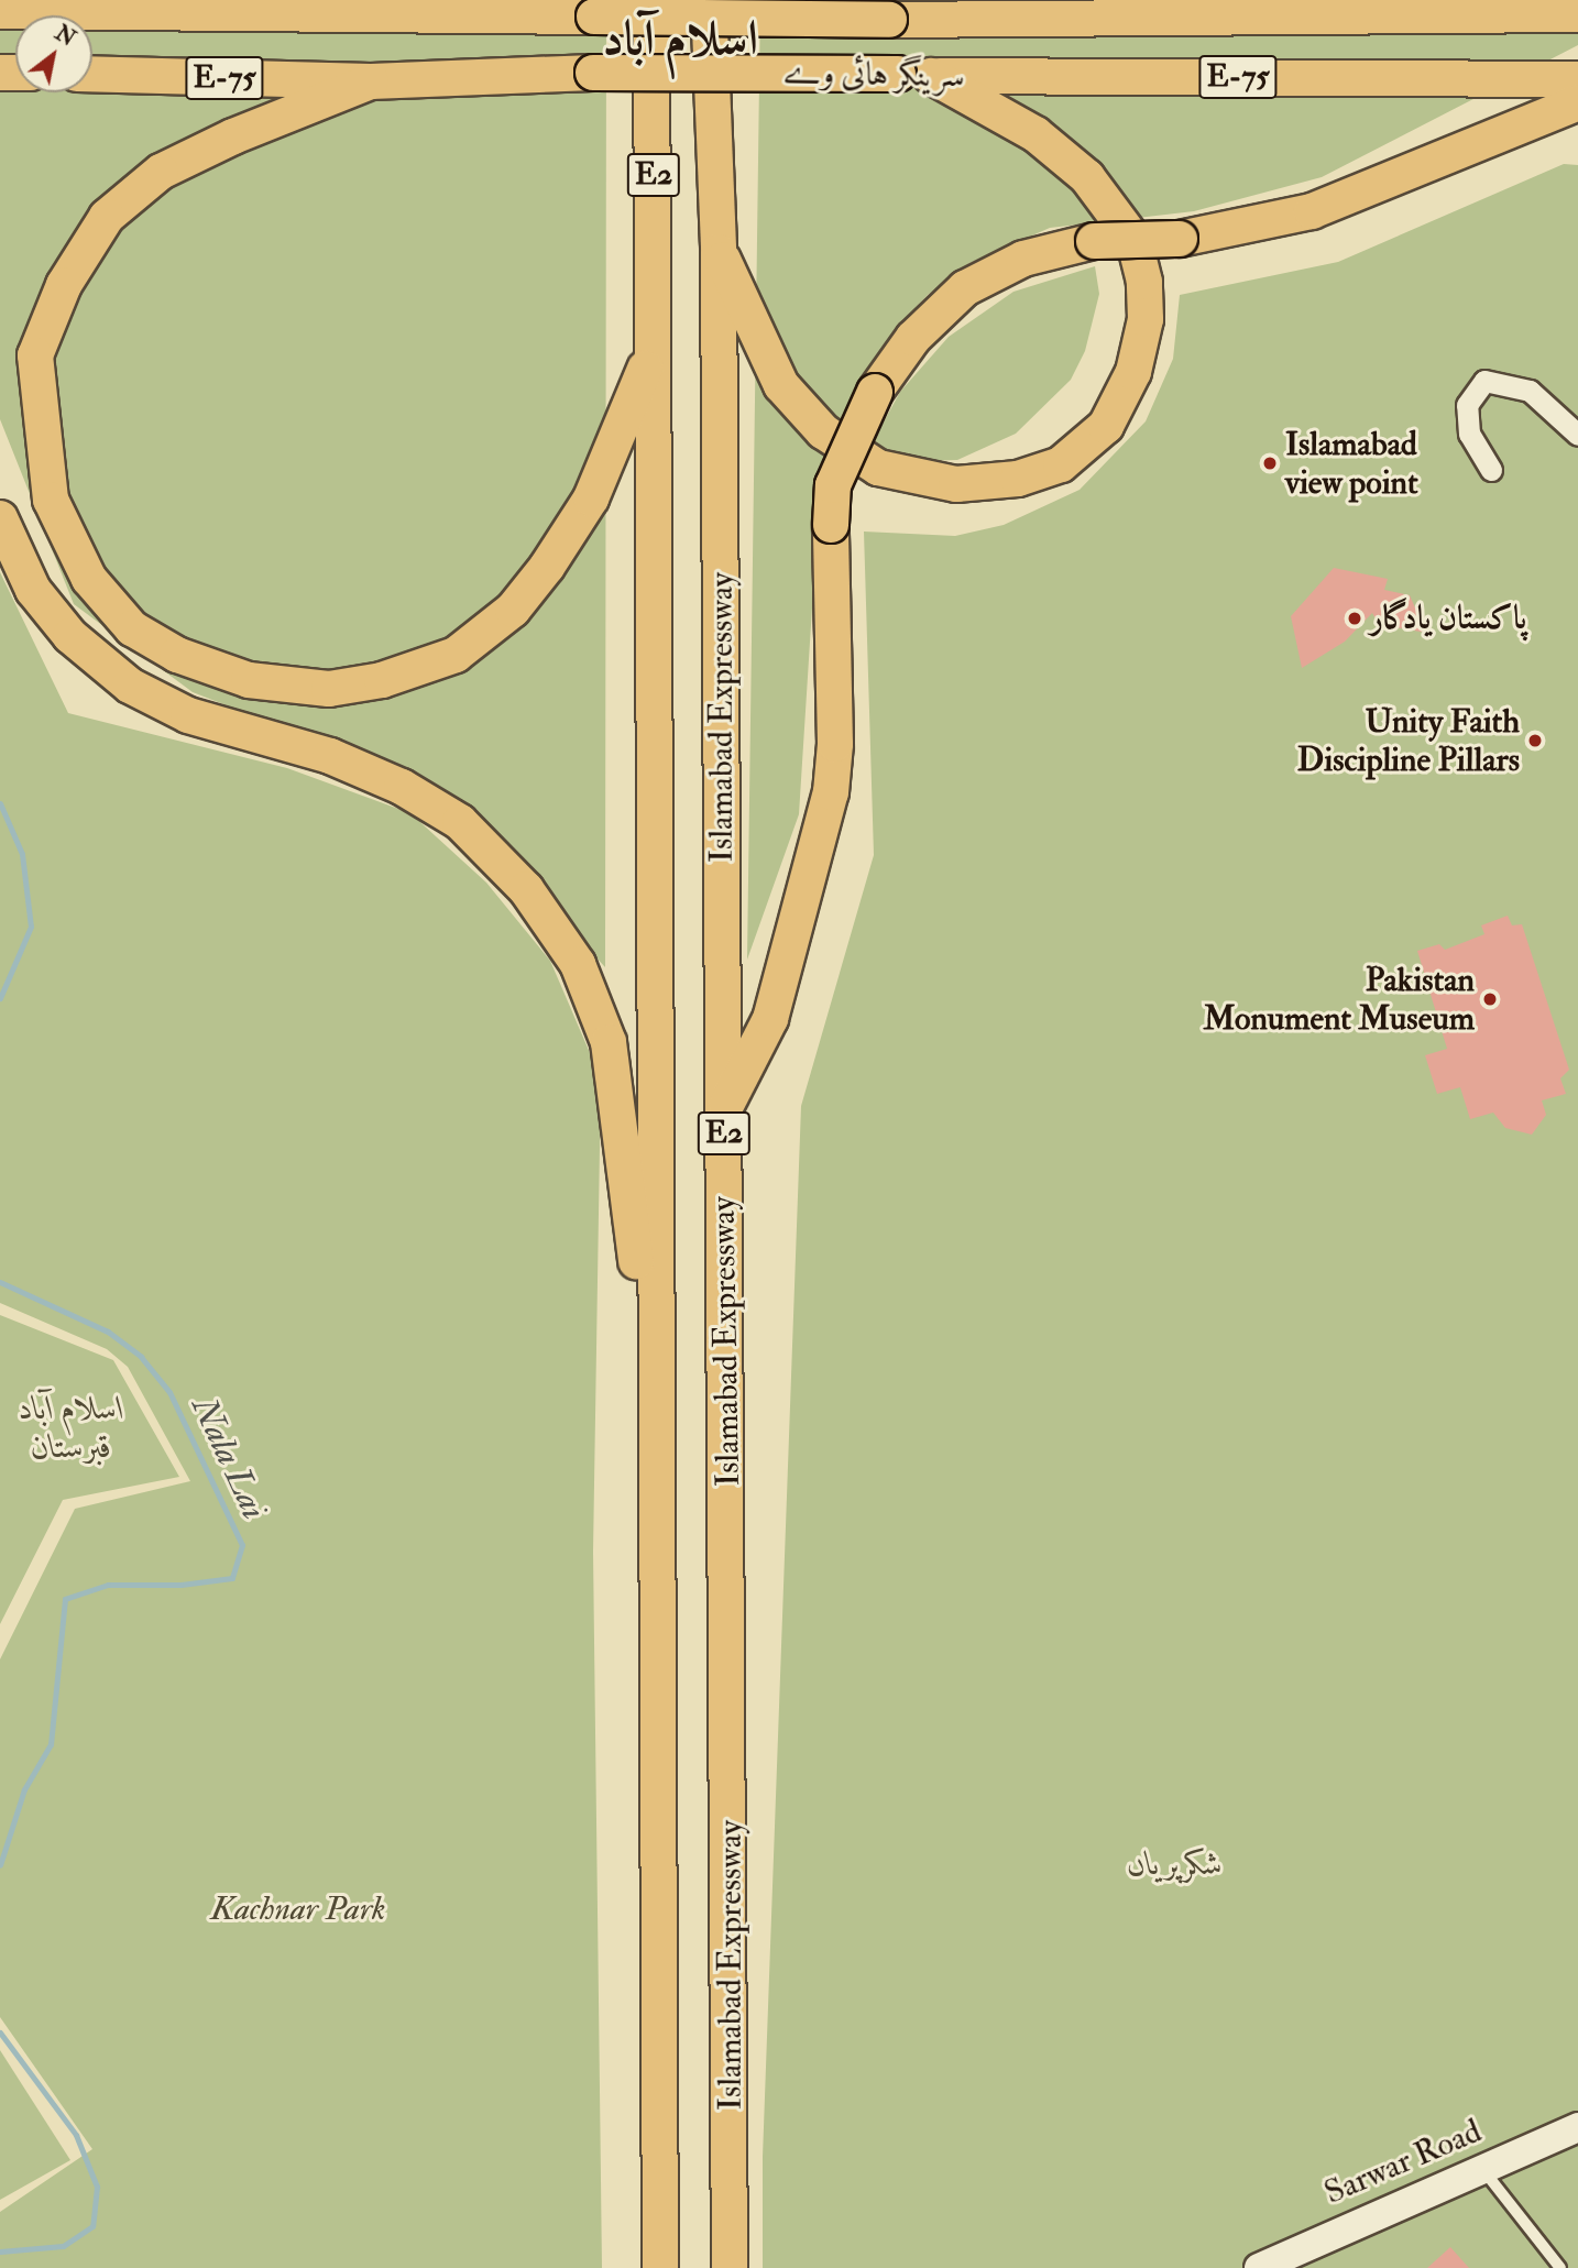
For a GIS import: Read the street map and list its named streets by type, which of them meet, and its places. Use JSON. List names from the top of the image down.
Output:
{
  "streets": {
    "highway": [
      "سرینگر ہائی وے",
      "E-75",
      "E2",
      "Islamabad Expressway"
    ],
    "main road": ["Sarwar Road"]
  },
  "districts": ["اسلام آباد"],
  "water": ["Nala Lai"],
  "parks": ["اسلام آباد قبرستان", "شکرپریاں", "Kachnar Park"],
  "places": [
    "Islamabad view point",
    "پاکستان یادگار",
    "Unity Faith Discipline Pillars",
    "Pakistan Monument Museum"
  ],
  "north": "top right"
}
